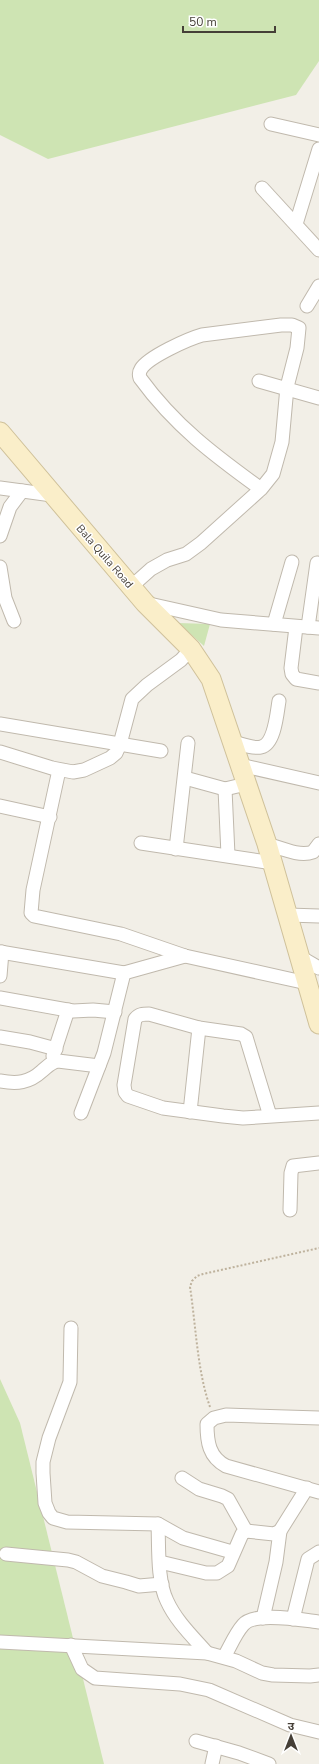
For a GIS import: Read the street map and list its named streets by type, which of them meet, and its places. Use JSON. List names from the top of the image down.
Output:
{
  "streets": {
    "street": ["Bala Quila Road"]
  },
  "scale_bar": "50 m",
  "north": "top"
}
